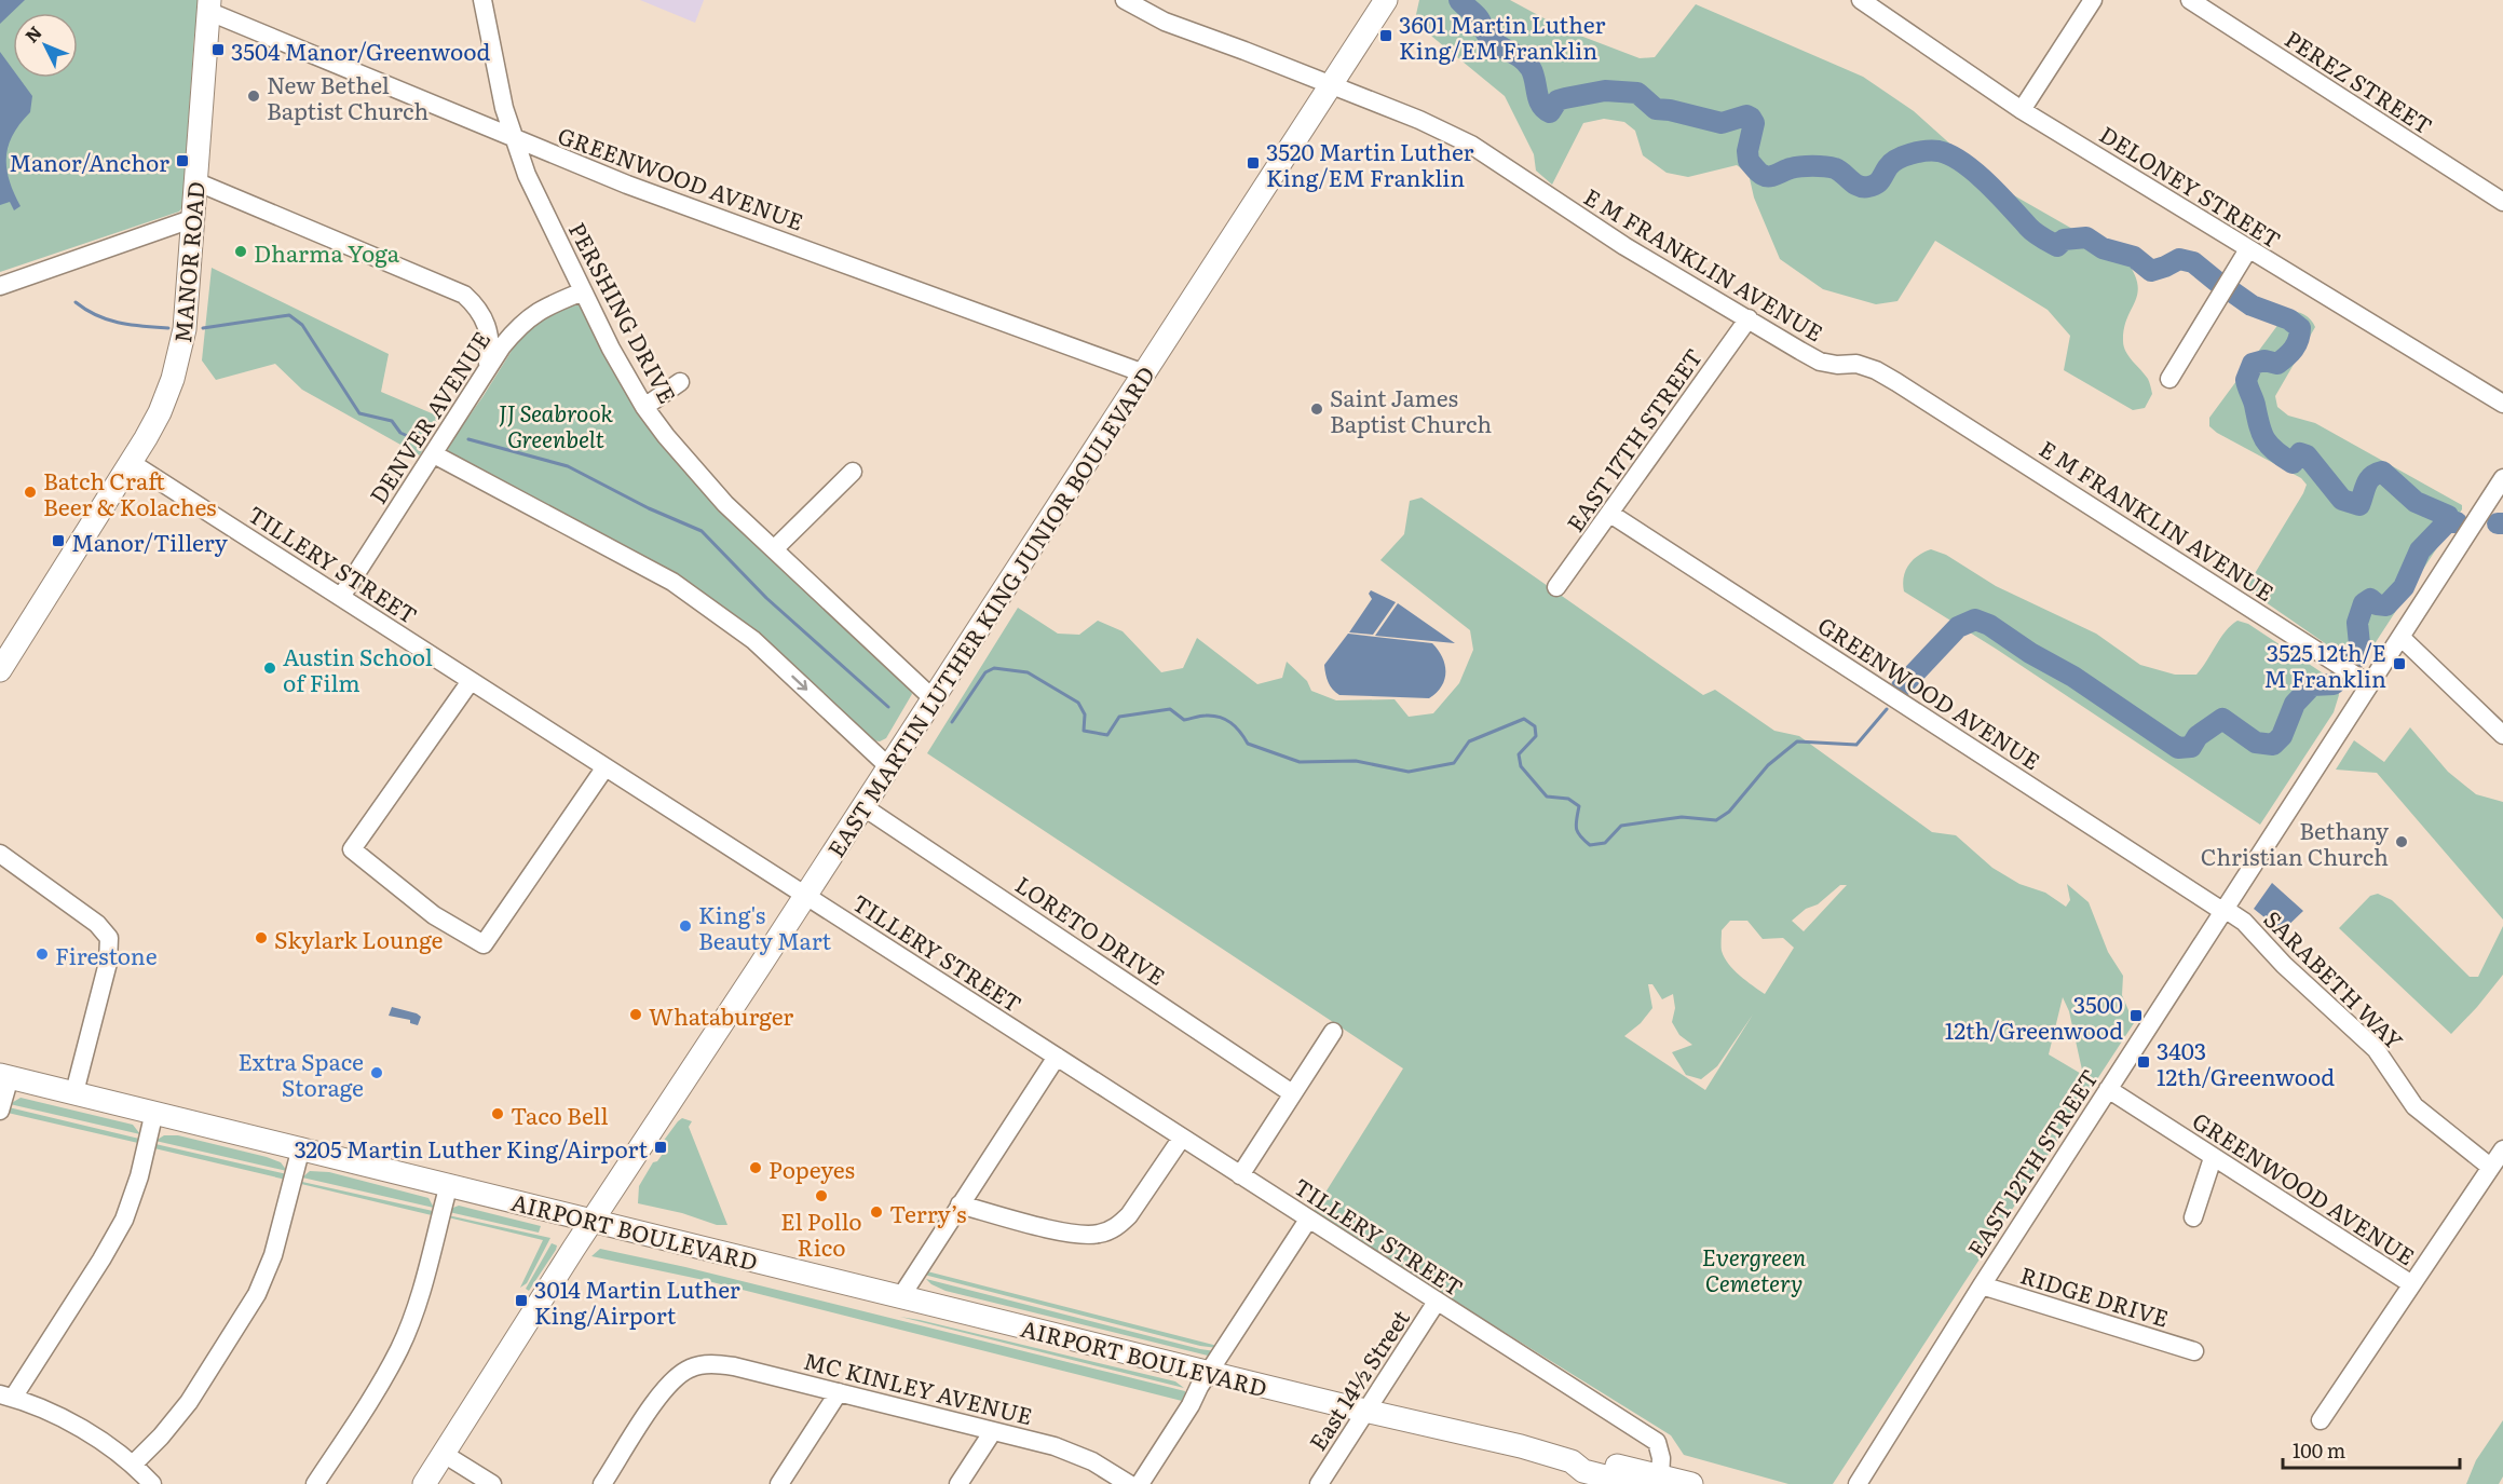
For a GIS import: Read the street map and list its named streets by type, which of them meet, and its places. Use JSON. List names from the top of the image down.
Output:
{
  "streets": {
    "main road": ["MANOR ROAD", "EAST MARTIN LUTHER KING JUNIOR BOULEVARD", "AIRPORT BOULEVARD"],
    "street": [
      "PEREZ STREET",
      "GREENWOOD AVENUE",
      "DELONEY STREET",
      "E M FRANKLIN AVENUE",
      "PERSHING DRIVE",
      "DENVER AVENUE",
      "EAST 17TH STREET",
      "TILLERY STREET",
      "LORETO DRIVE",
      "SARABETH WAY",
      "EAST 12TH STREET",
      "RIDGE DRIVE",
      "East 14½ Street",
      "MC KINLEY AVENUE"
    ]
  },
  "crossings": [
    ["GREENWOOD AVENUE", "MANOR ROAD"],
    ["GREENWOOD AVENUE", "PERSHING DRIVE"],
    ["GREENWOOD AVENUE", "EAST 17TH STREET"],
    ["GREENWOOD AVENUE", "EAST MARTIN LUTHER KING JUNIOR BOULEVARD"],
    ["GREENWOOD AVENUE", "SARABETH WAY"],
    ["GREENWOOD AVENUE", "EAST 12TH STREET"],
    ["MANOR ROAD", "TILLERY STREET"],
    ["E M FRANKLIN AVENUE", "EAST 17TH STREET"],
    ["E M FRANKLIN AVENUE", "EAST MARTIN LUTHER KING JUNIOR BOULEVARD"],
    ["E M FRANKLIN AVENUE", "EAST 12TH STREET"],
    ["PERSHING DRIVE", "DENVER AVENUE"],
    ["PERSHING DRIVE", "EAST MARTIN LUTHER KING JUNIOR BOULEVARD"],
    ["DENVER AVENUE", "TILLERY STREET"],
    ["TILLERY STREET", "EAST MARTIN LUTHER KING JUNIOR BOULEVARD"],
    ["TILLERY STREET", "AIRPORT BOULEVARD"],
    ["TILLERY STREET", "East 14½ Street"],
    ["EAST MARTIN LUTHER KING JUNIOR BOULEVARD", "LORETO DRIVE"],
    ["EAST MARTIN LUTHER KING JUNIOR BOULEVARD", "AIRPORT BOULEVARD"],
    ["SARABETH WAY", "EAST 12TH STREET"],
    ["EAST 12TH STREET", "RIDGE DRIVE"],
    ["AIRPORT BOULEVARD", "East 14½ Street"]
  ],
  "parks": ["JJ Seabrook Greenbelt", "Evergreen Cemetery"],
  "places": {
    "transit": [
      "3601 Martin Luther King/EM Franklin",
      "3504 Manor/Greenwood",
      "Manor/Anchor",
      "3520 Martin Luther King/EM Franklin",
      "Manor/Tillery",
      "3525 12th/E M Franklin",
      "3500 12th/Greenwood",
      "3403 12th/Greenwood",
      "3205 Martin Luther King/Airport",
      "3014 Martin Luther King/Airport"
    ],
    "other": [
      "New Bethel Baptist Church",
      "Dharma Yoga",
      "Saint James Baptist Church",
      "Batch Craft Beer & Kolaches",
      "Austin School of Film",
      "Bethany Christian Church",
      "King's Beauty Mart",
      "Skylark Lounge",
      "Firestone",
      "Whataburger",
      "Extra Space Storage",
      "Taco Bell",
      "Popeyes",
      "El Pollo Rico",
      "Terry’s"
    ]
  },
  "scale_bar": "100 m",
  "north": "top left"
}
